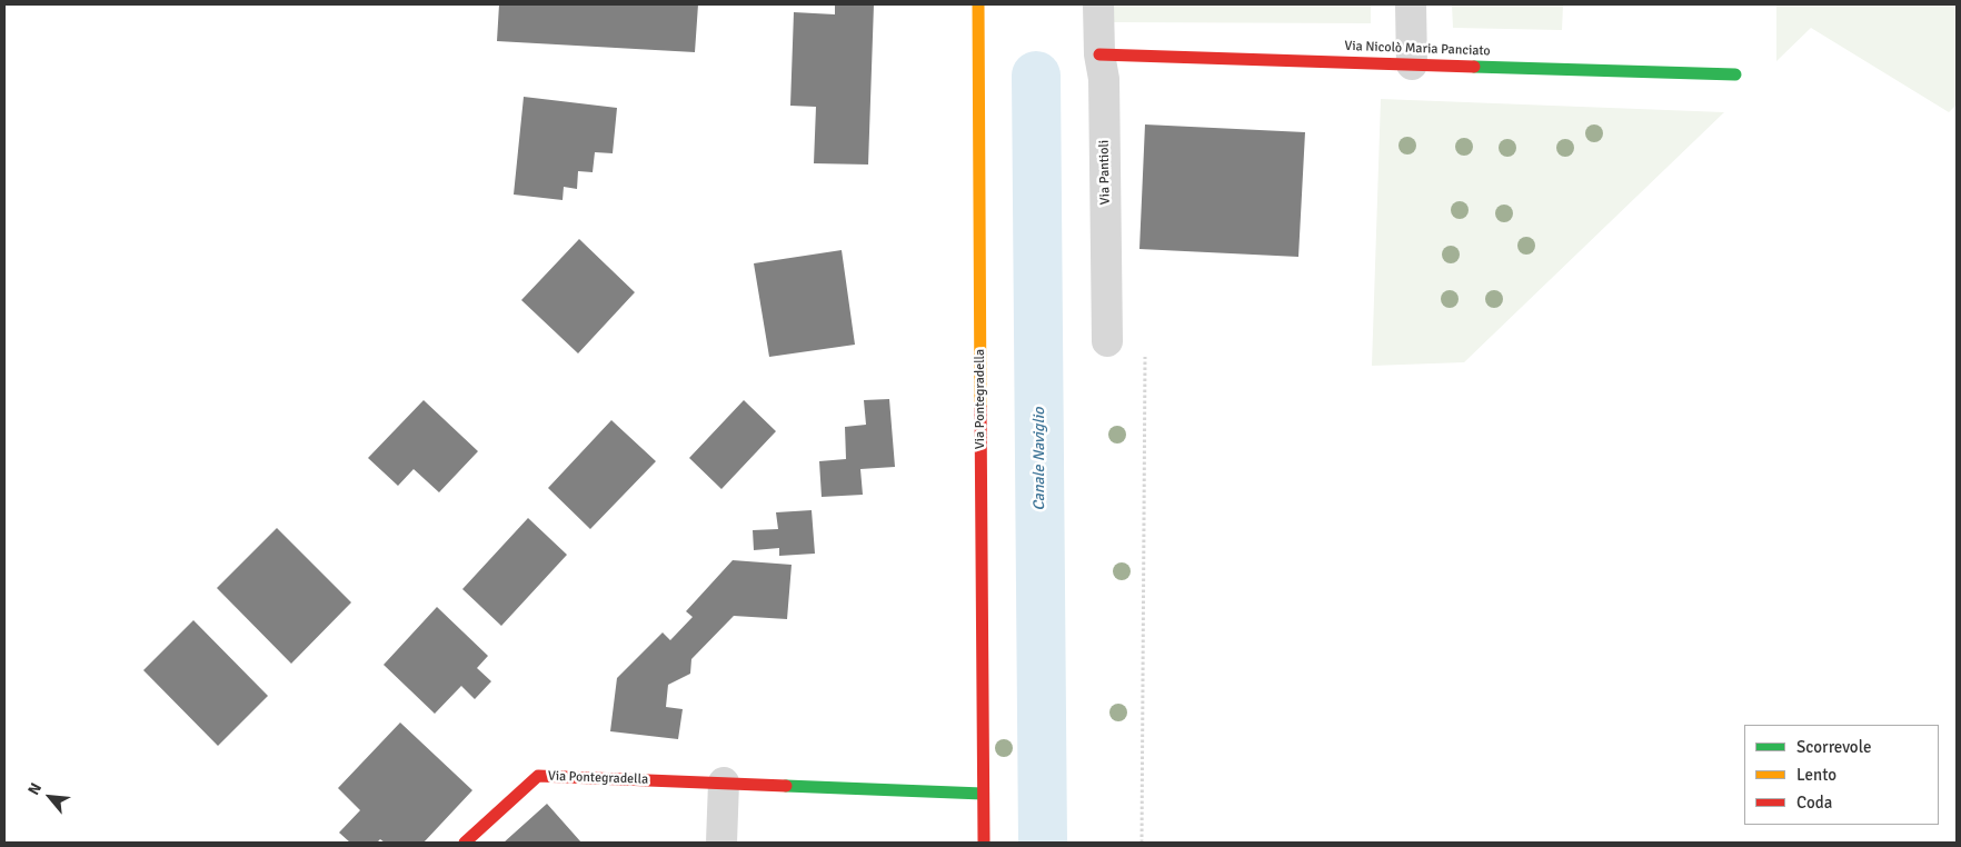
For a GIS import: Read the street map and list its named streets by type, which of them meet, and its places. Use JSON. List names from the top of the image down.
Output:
{
  "streets": {
    "street": ["Via Nicolò Maria Panciato", "Via Pantioli", "Via Pontegradella"]
  },
  "crossings": [
    ["Via Nicolò Maria Panciato", "Via Pantioli"]
  ],
  "water": ["Canale Naviglio"],
  "legend": ["Scorrevole", "Lento", "Coda"],
  "north": "top left"
}
